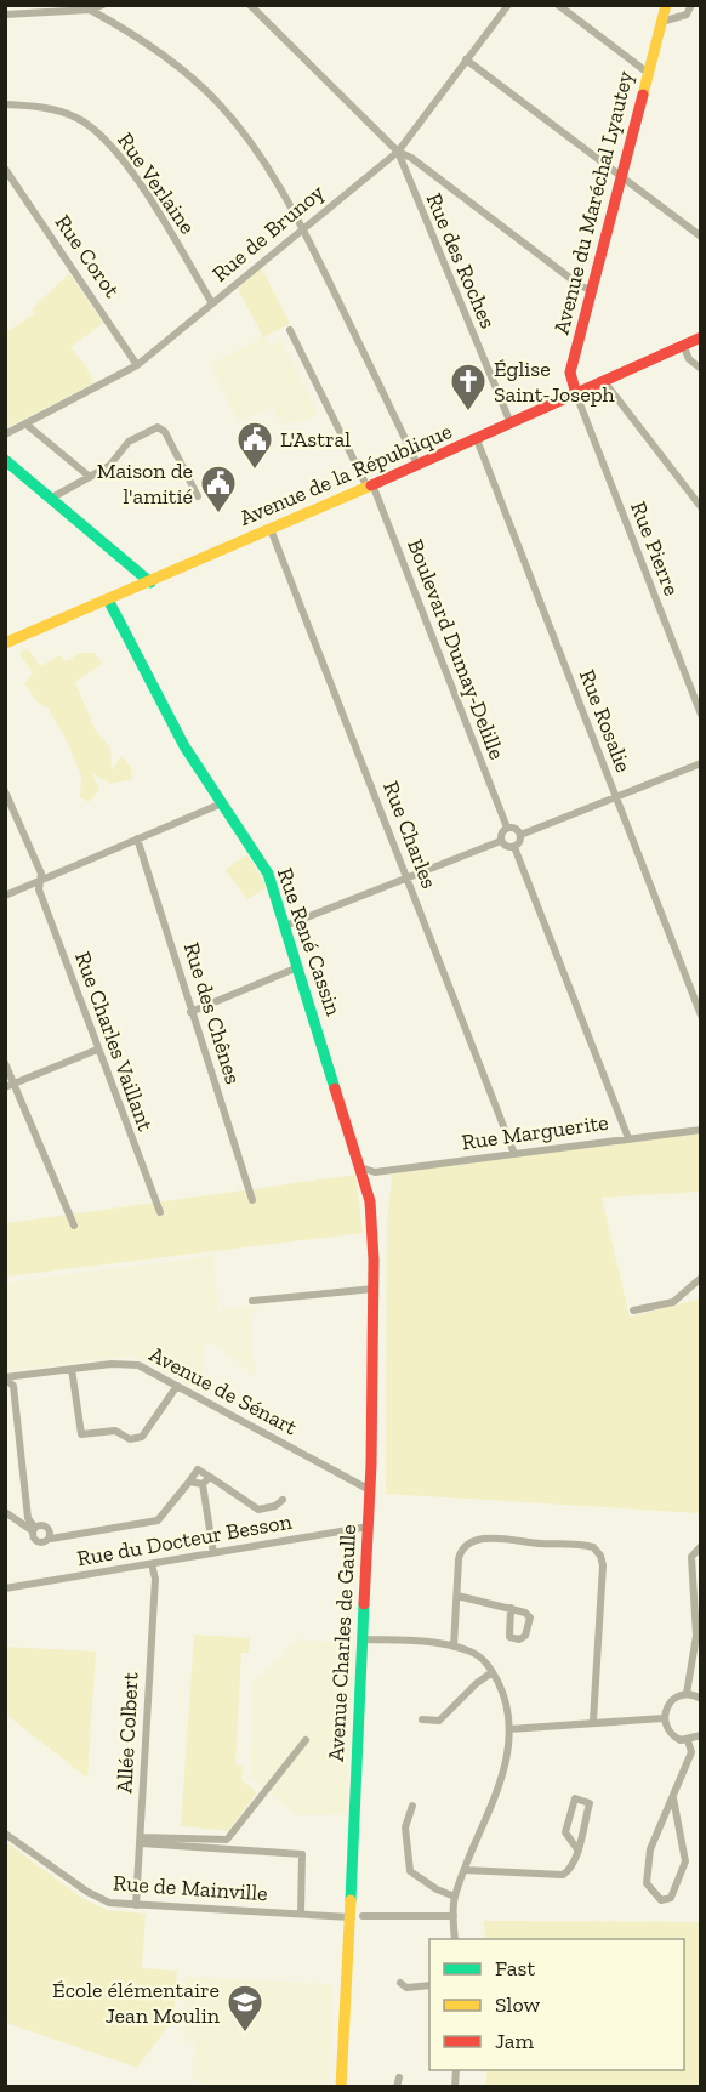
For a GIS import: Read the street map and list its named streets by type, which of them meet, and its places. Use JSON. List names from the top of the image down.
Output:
{
  "streets": {
    "main road": [
      "Avenue du Maréchal Lyautey",
      "Avenue de la République",
      "Rue René Cassin",
      "Avenue Charles de Gaulle"
    ],
    "street": [
      "Rue Verlaine",
      "Rue de Brunoy",
      "Rue Corot",
      "Rue des Roches",
      "Rue Pierre",
      "Boulevard Dumay-Delille",
      "Rue Rosalie",
      "Rue Charles",
      "Rue des Chênes",
      "Rue Charles Vaillant",
      "Rue Marguerite",
      "Avenue de Sénart",
      "Rue du Docteur Besson",
      "Allée Colbert",
      "Rue de Mainville"
    ]
  },
  "crossings": [
    ["Rue Verlaine", "Rue de Brunoy"],
    ["Avenue du Maréchal Lyautey", "Avenue de la République"],
    ["Avenue du Maréchal Lyautey", "Rue Pierre"],
    ["Rue de Brunoy", "Rue Corot"],
    ["Rue de Brunoy", "Rue des Roches"],
    ["Rue des Roches", "Avenue de la République"],
    ["Avenue de la République", "Rue Pierre"],
    ["Avenue de la République", "Boulevard Dumay-Delille"],
    ["Avenue de la République", "Rue Rosalie"],
    ["Avenue de la République", "Rue Charles"],
    ["Avenue de la République", "Rue René Cassin"],
    ["Rue Charles", "Rue Marguerite"],
    ["Rue René Cassin", "Rue Marguerite"],
    ["Rue René Cassin", "Avenue Charles de Gaulle"],
    ["Avenue de Sénart", "Avenue Charles de Gaulle"],
    ["Rue du Docteur Besson", "Avenue Charles de Gaulle"],
    ["Rue du Docteur Besson", "Allée Colbert"],
    ["Avenue Charles de Gaulle", "Rue de Mainville"],
    ["Allée Colbert", "Rue de Mainville"]
  ],
  "places": {
    "church": ["Église Saint-Joseph"],
    "public building": ["L'Astral", "Maison de l'amitié"],
    "school or university": ["École élémentaire Jean Moulin"]
  },
  "legend": ["Fast", "Slow", "Jam"]
}
